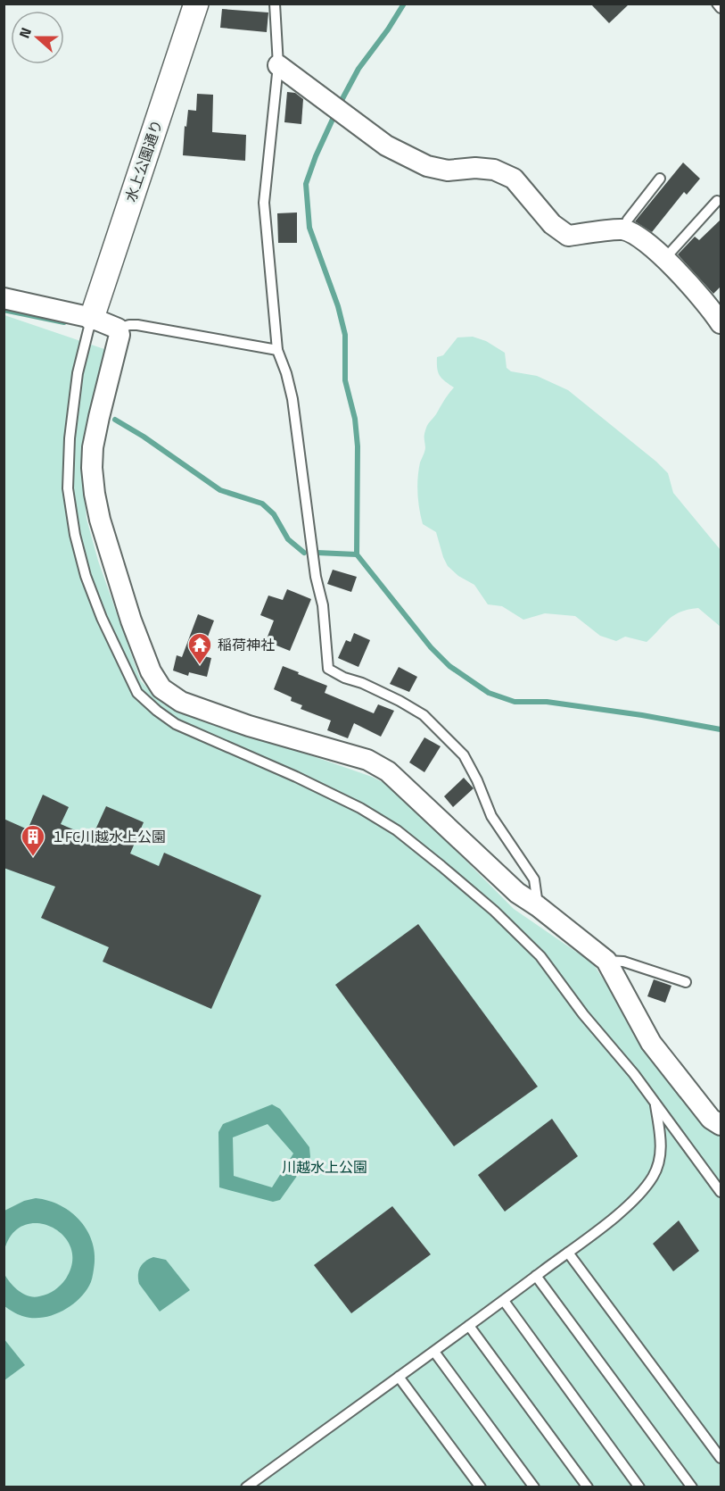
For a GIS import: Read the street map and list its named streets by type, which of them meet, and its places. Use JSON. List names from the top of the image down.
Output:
{
  "streets": {
    "street": ["水上公園通り"]
  },
  "parks": ["川越水上公園"],
  "places": {
    "temple": ["稲荷神社"],
    "building": ["１FC川越水上公園"]
  },
  "north": "left"
}
